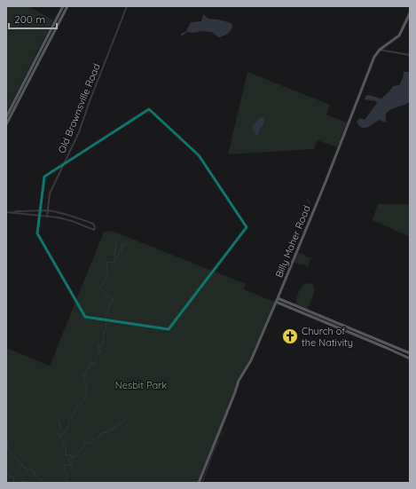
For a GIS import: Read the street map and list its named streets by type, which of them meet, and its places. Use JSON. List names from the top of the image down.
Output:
{
  "streets": {
    "main road": ["Billy Maher Road"],
    "street": ["Old Brownsville Road"]
  },
  "parks": ["Nesbit Park"],
  "places": {
    "church": ["Church of the Nativity"]
  },
  "scale_bar": "200 m"
}
